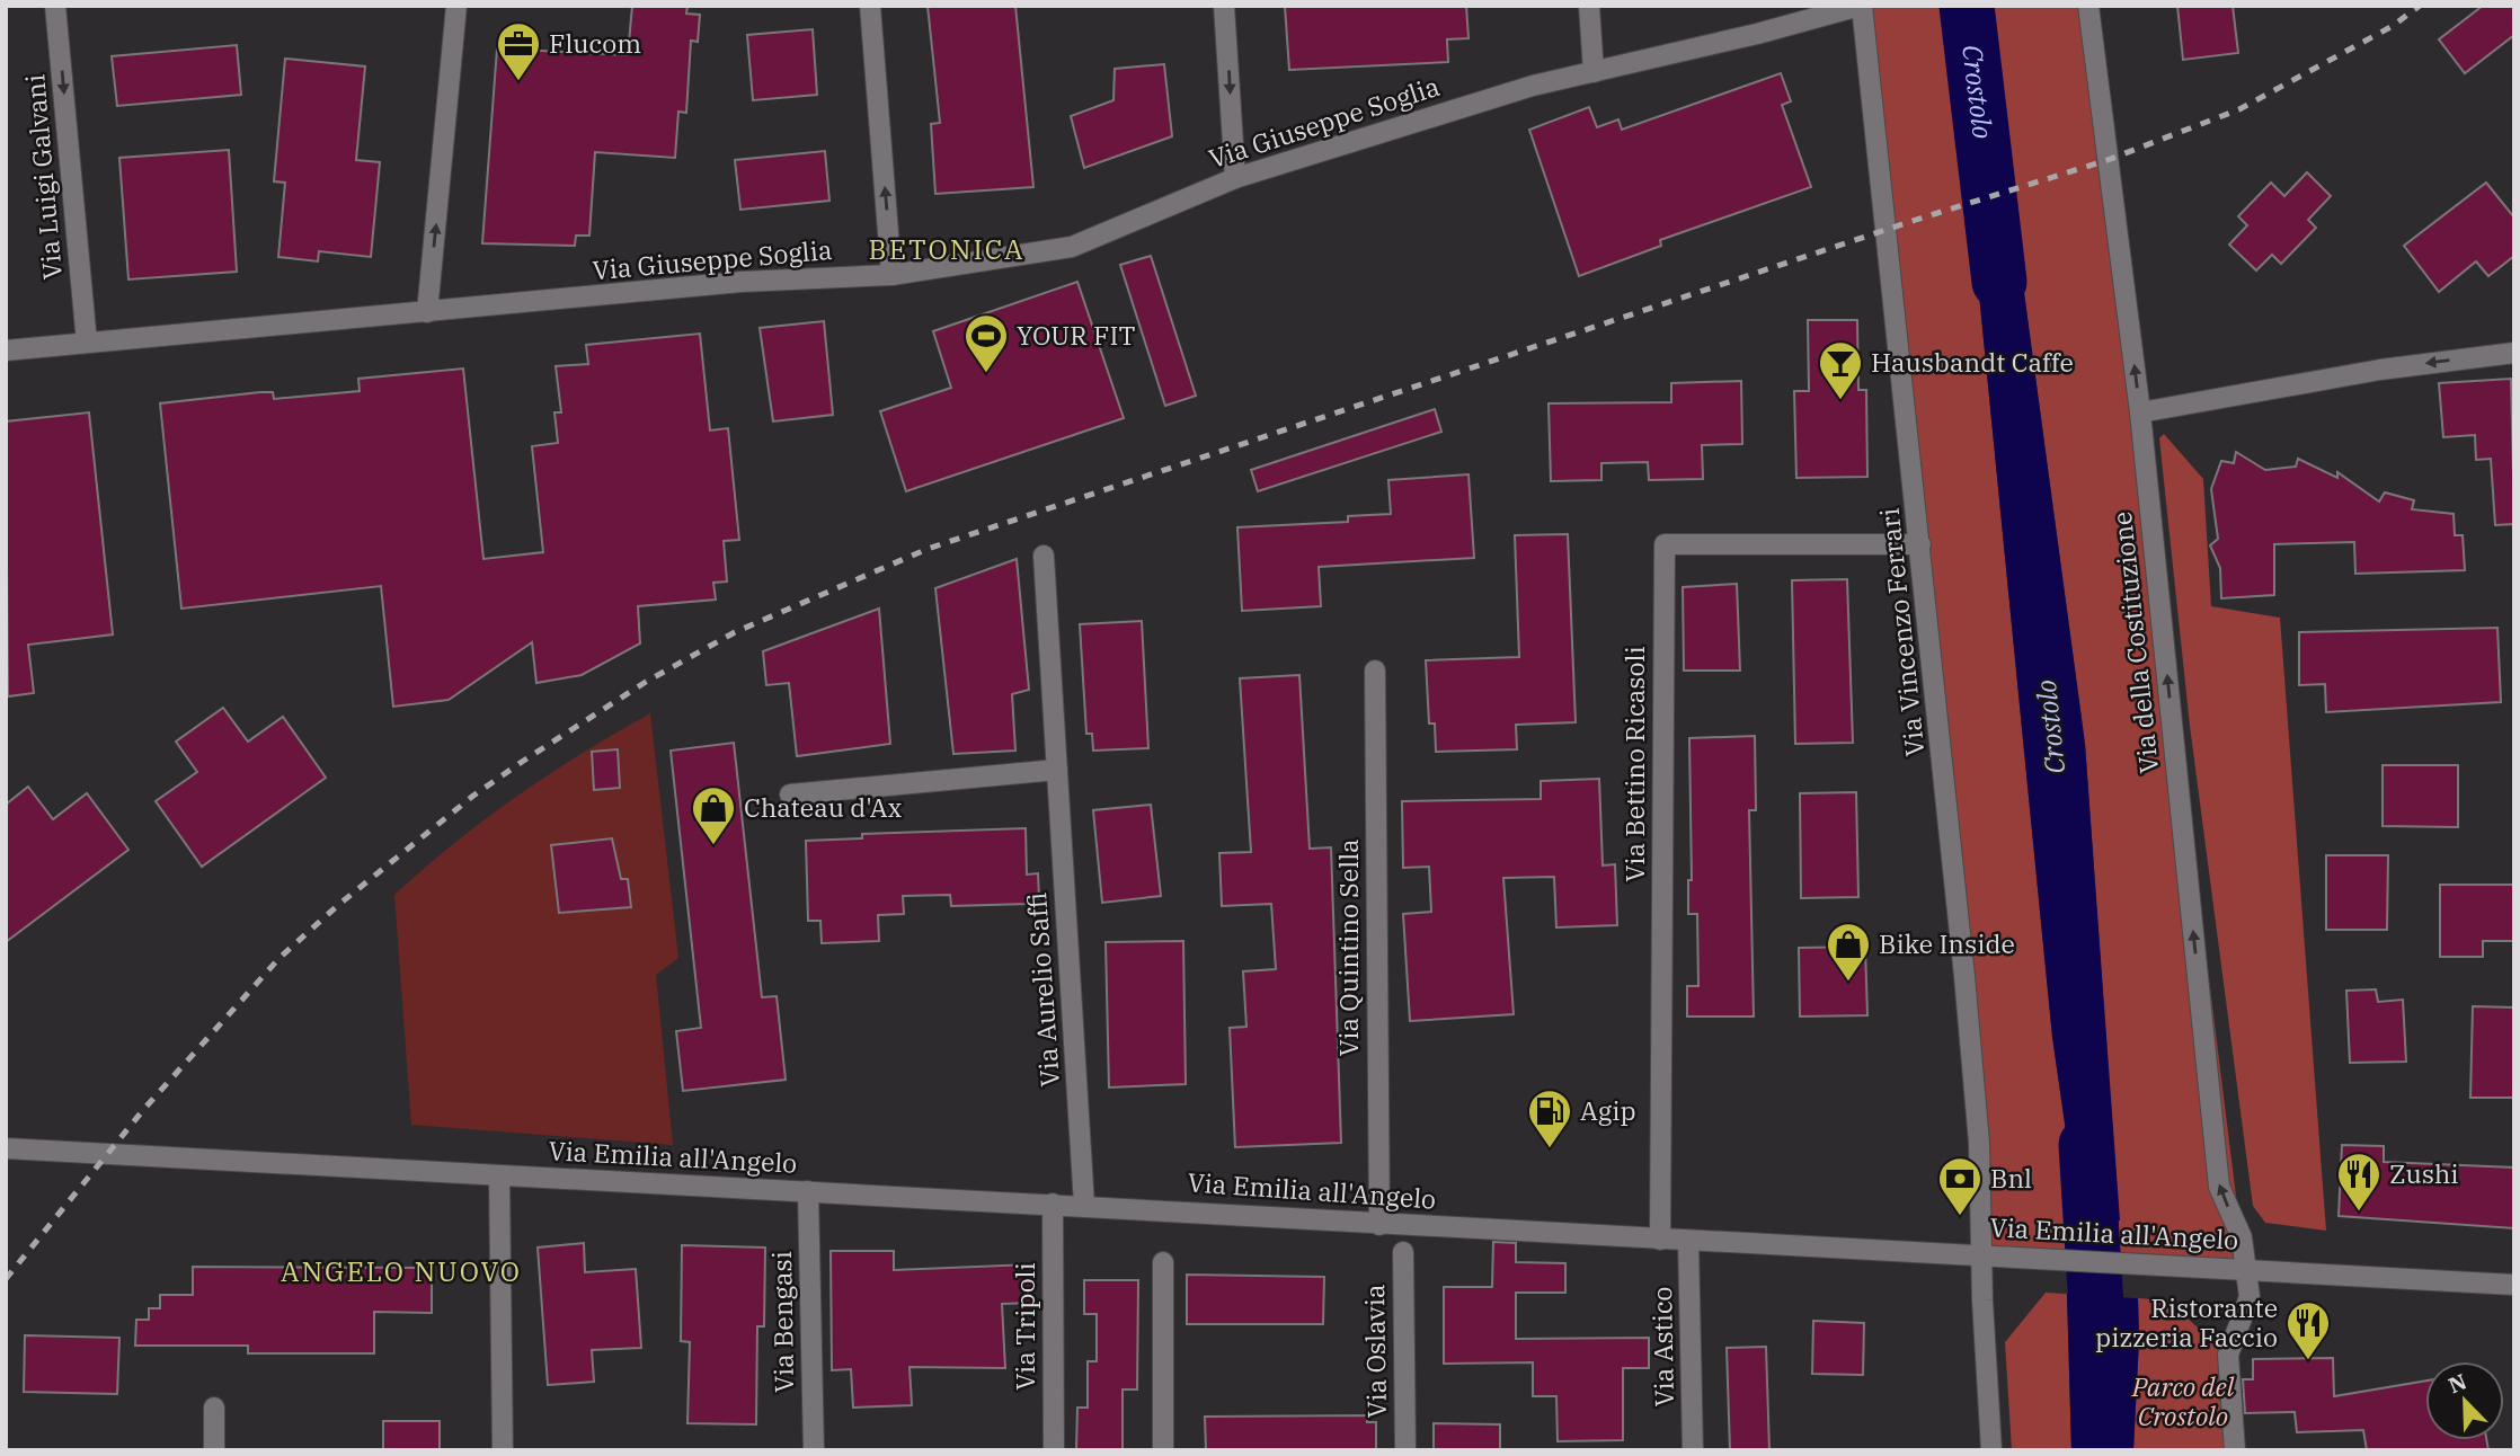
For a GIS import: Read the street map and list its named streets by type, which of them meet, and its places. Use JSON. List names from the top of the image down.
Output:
{
  "streets": {
    "street": [
      "Via Giuseppe Soglia",
      "Via Luigi Galvani",
      "Via Vincenzo Ferrari",
      "Via della Costituzione",
      "Via Bettino Ricasoli",
      "Via Quintino Sella",
      "Via Aurelio Saffi",
      "Via Emilia all'Angelo",
      "Via Bengasi",
      "Via Tripoli",
      "Via Astico",
      "Via Oslavia"
    ]
  },
  "crossings": [
    ["Via Giuseppe Soglia", "Via Luigi Galvani"],
    ["Via Giuseppe Soglia", "Via Vincenzo Ferrari"],
    ["Via Vincenzo Ferrari", "Via Bettino Ricasoli"],
    ["Via Vincenzo Ferrari", "Via Emilia all'Angelo"],
    ["Via della Costituzione", "Via Emilia all'Angelo"],
    ["Via Bettino Ricasoli", "Via Emilia all'Angelo"],
    ["Via Quintino Sella", "Via Emilia all'Angelo"],
    ["Via Aurelio Saffi", "Via Emilia all'Angelo"],
    ["Via Emilia all'Angelo", "Via Bengasi"],
    ["Via Emilia all'Angelo", "Via Tripoli"],
    ["Via Emilia all'Angelo", "Via Astico"]
  ],
  "one_way": ["Via Luigi Galvani", "Via della Costituzione"],
  "districts": ["BETONICA", "ANGELO NUOVO"],
  "water": ["Crostolo"],
  "parks": ["Parco del Crostolo"],
  "places": {
    "office": ["Flucom"],
    "sports": ["YOUR FIT"],
    "bar": ["Hausbandt Caffe"],
    "shop": ["Chateau d'Ax", "Bike Inside"],
    "fuel station": ["Agip"],
    "restaurant": ["Zushi", "Ristorante pizzeria Faccio"],
    "bank": ["Bnl"]
  },
  "north": "top left"
}
